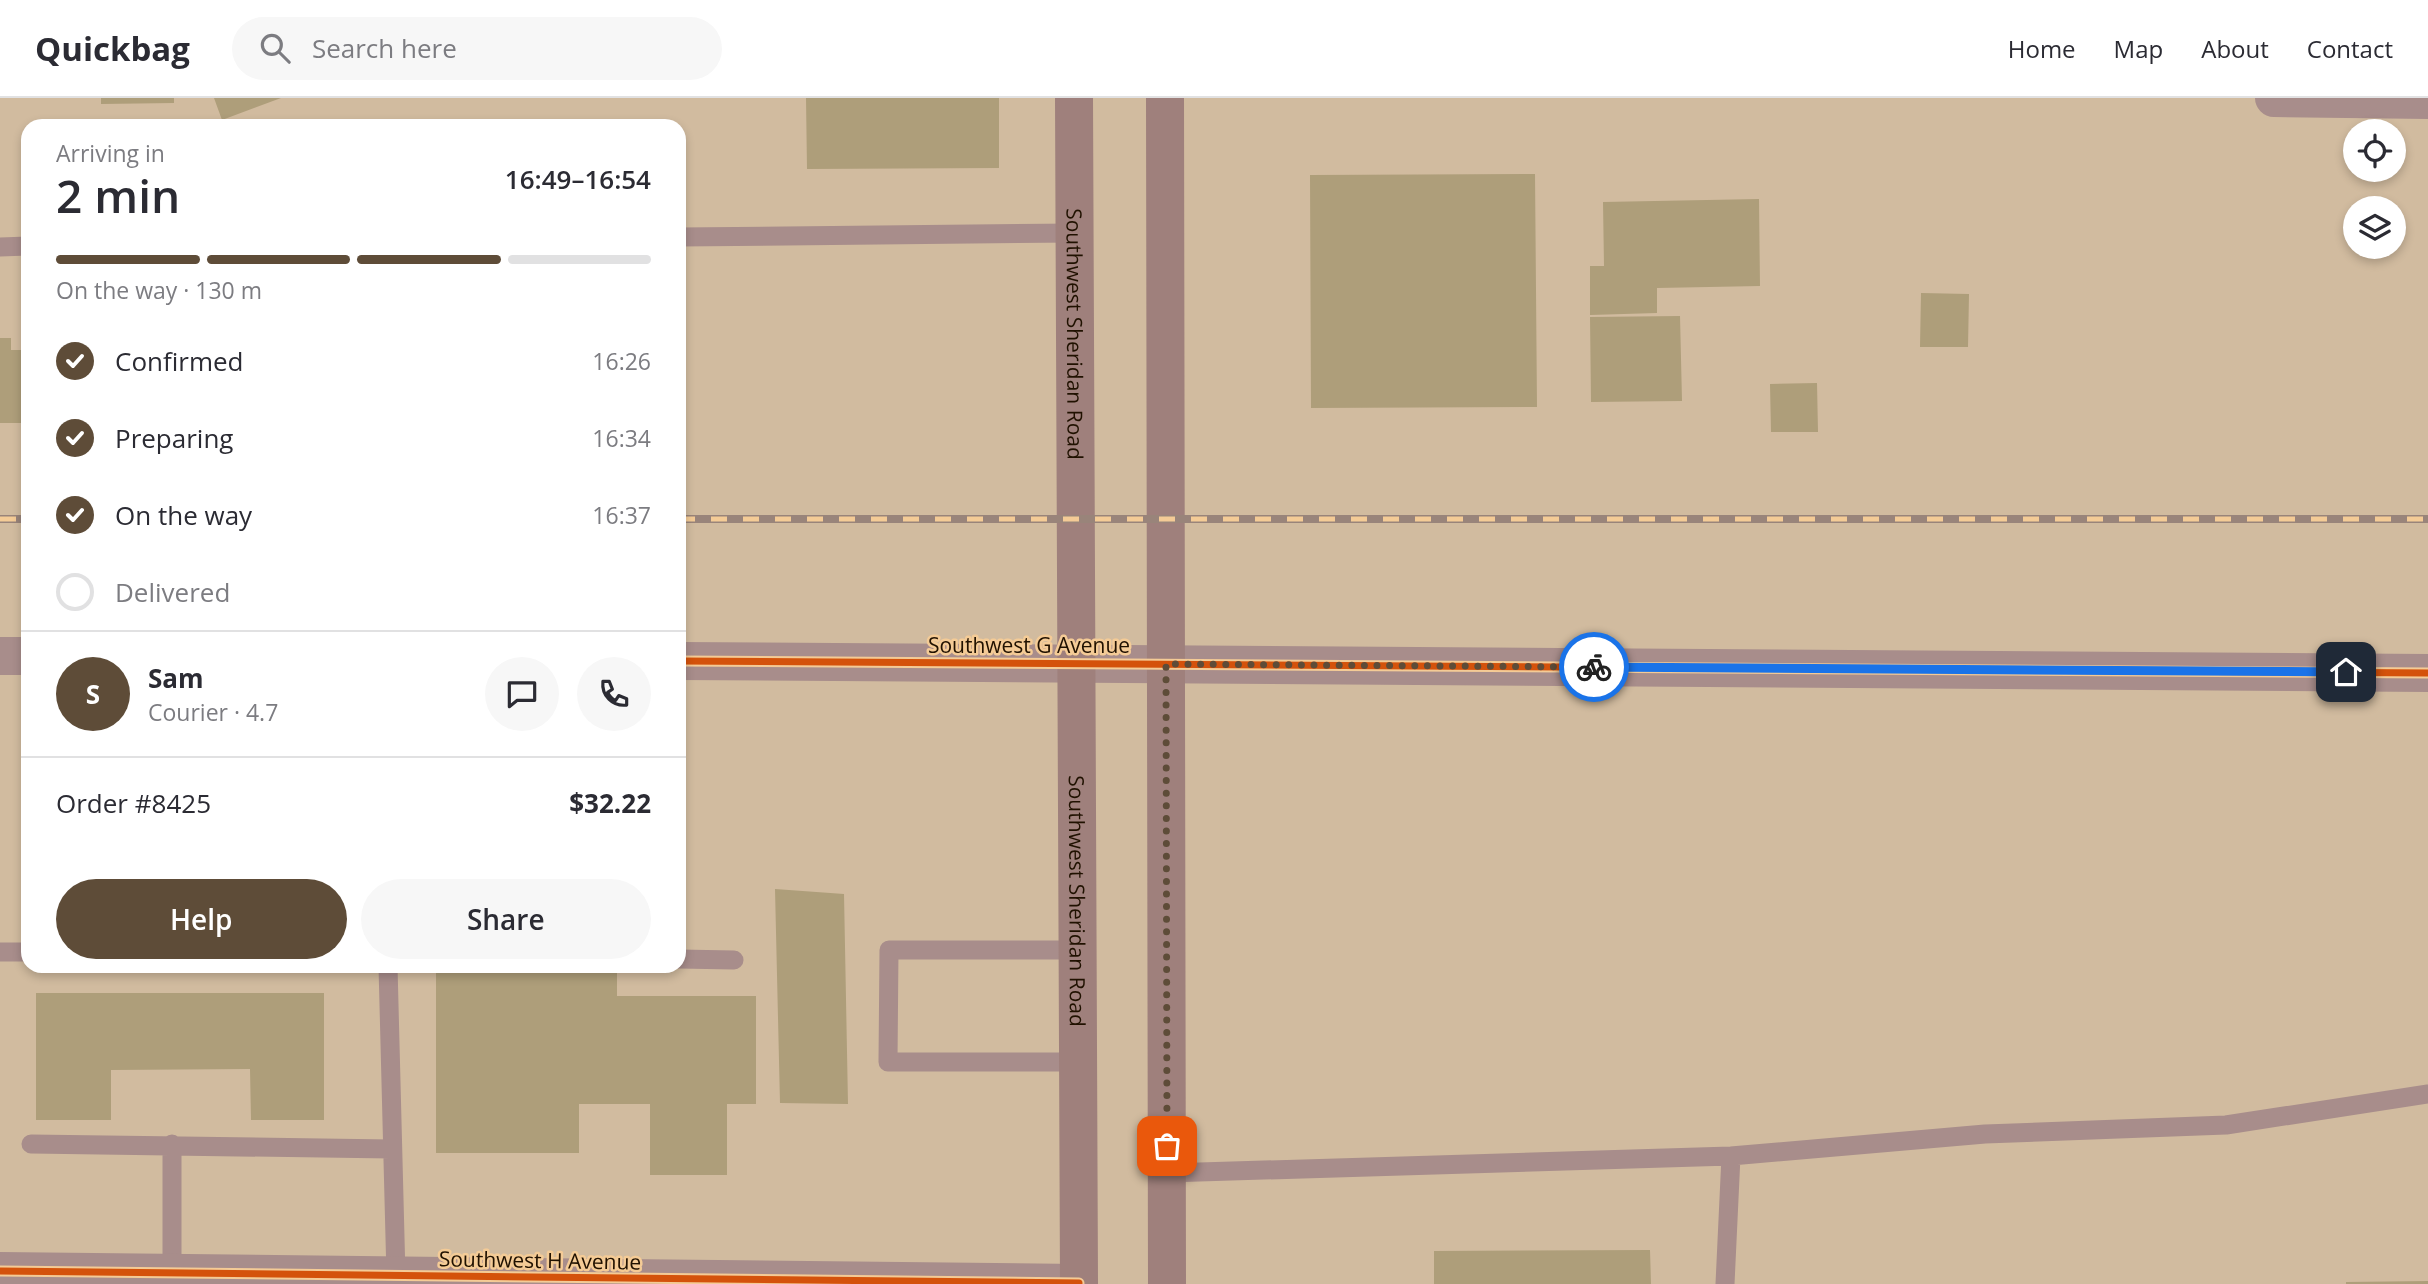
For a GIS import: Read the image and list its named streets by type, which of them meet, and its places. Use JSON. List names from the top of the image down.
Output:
{
  "streets": {
    "main road": ["Southwest Sheridan Road"],
    "street": ["Southwest G Avenue", "Southwest H Avenue"]
  },
  "crossings": [
    ["Southwest Sheridan Road", "Southwest G Avenue"],
    ["Southwest Sheridan Road", "Southwest H Avenue"]
  ],
  "page": {
    "header": "Quickbag",
    "search": "Search here",
    "nav": [
      "Home",
      "Map",
      "About",
      "Contact"
    ],
    "heading": ["2 min", "Arriving in", "16:49–16:54"],
    "panel": [
      "Sam",
      "Courier · 4.7",
      "Order #8425",
      "$32.22"
    ],
    "bar": "On the way · 130 m",
    "list": [
      ["Confirmed", "16:26"],
      ["Preparing", "16:34"],
      ["On the way", "16:37"],
      "Delivered"
    ],
    "round": "S",
    "buttons": ["Help", "Share"]
  }
}
